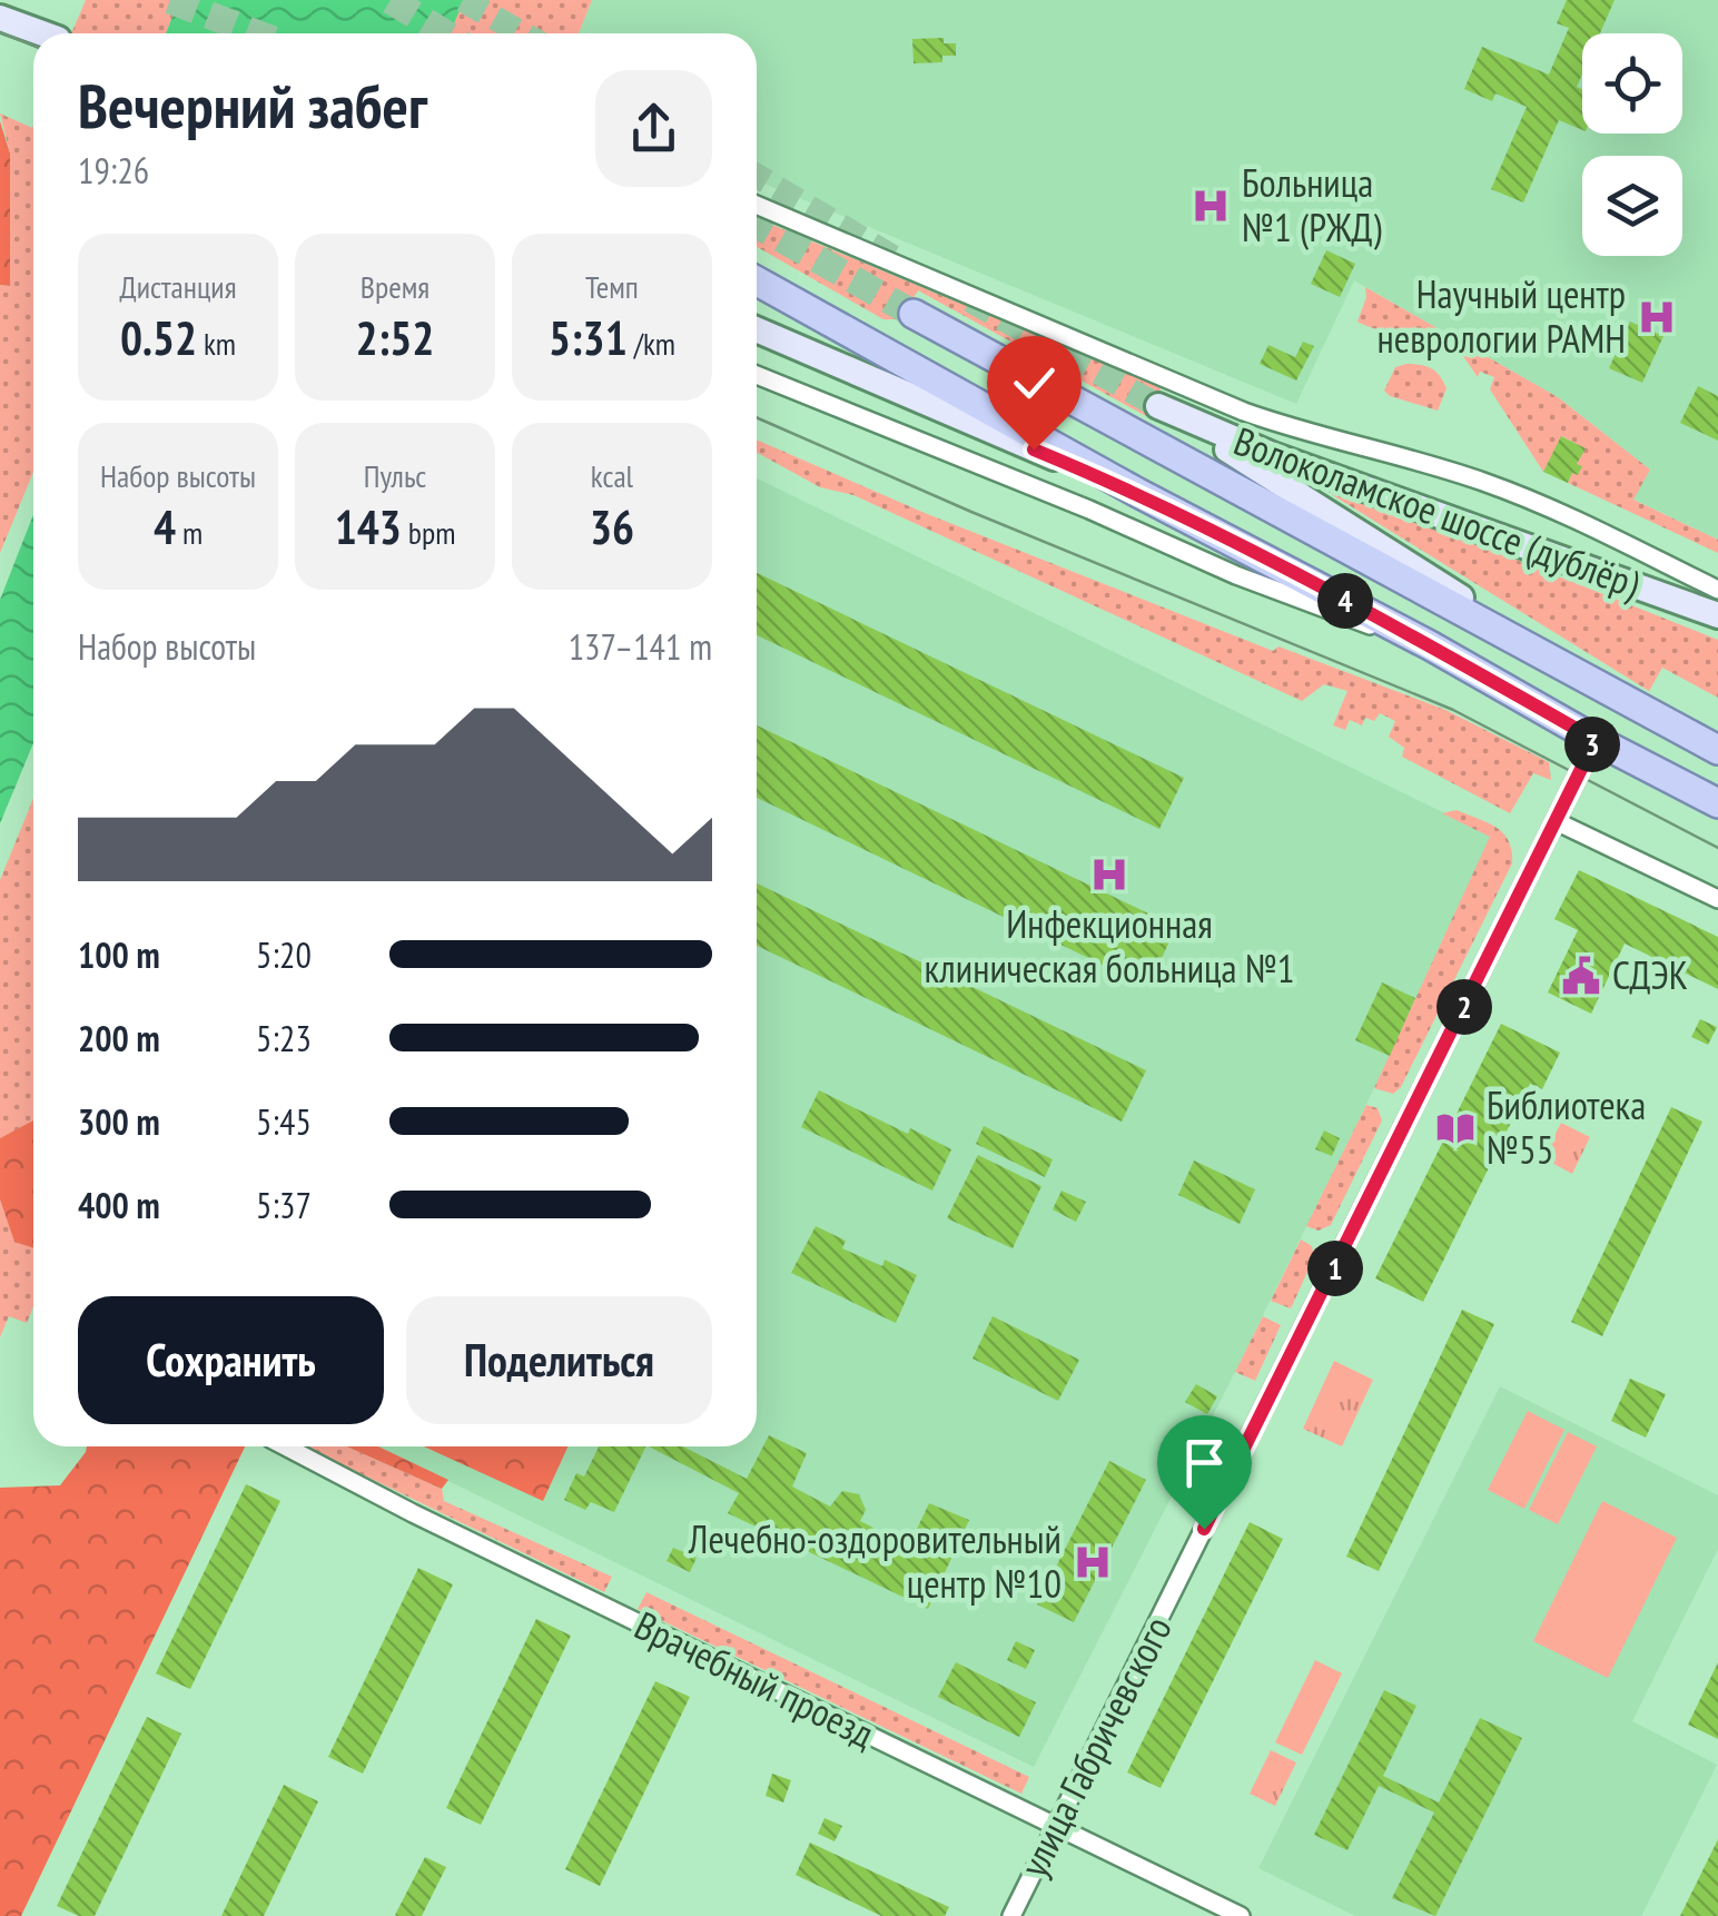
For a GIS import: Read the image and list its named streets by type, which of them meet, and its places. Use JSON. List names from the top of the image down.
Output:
{
  "streets": {
    "main road": ["Волоколамское шоссе (дублёр)"],
    "street": ["Врачебный проезд", "улица Габричевского"]
  },
  "crossings": [
    ["Врачебный проезд", "улица Габричевского"]
  ],
  "places": {
    "hospital": [
      "Больница №1 (РЖД)",
      "Научный центр неврологии РАМН",
      "Инфекционная клиническая больница №1",
      "Лечебно-оздоровительный центр №10"
    ],
    "public building": ["СДЭК"],
    "library": ["Библиотека №55"]
  },
  "page": {
    "heading": ["Вечерний забег", "19:26"],
    "stats": [
      ["Дистанция", "0.52 km"],
      ["Время", "2:52"],
      ["Темп", "5:31 /km"],
      ["Набор высоты", "4 m"],
      ["Пульс", "143 bpm"],
      ["kcal", "36"]
    ],
    "pins": [
      "4",
      "3",
      "2",
      "1"
    ],
    "chart": ["Набор высоты", "137–141 m"],
    "list": [
      {
        "name": "100 m",
        "note": "5:20"
      },
      {
        "name": "200 m",
        "note": "5:23"
      },
      {
        "name": "300 m",
        "note": "5:45"
      },
      {
        "name": "400 m",
        "note": "5:37"
      }
    ],
    "buttons": ["Сохранить", "Поделиться"]
  }
}
